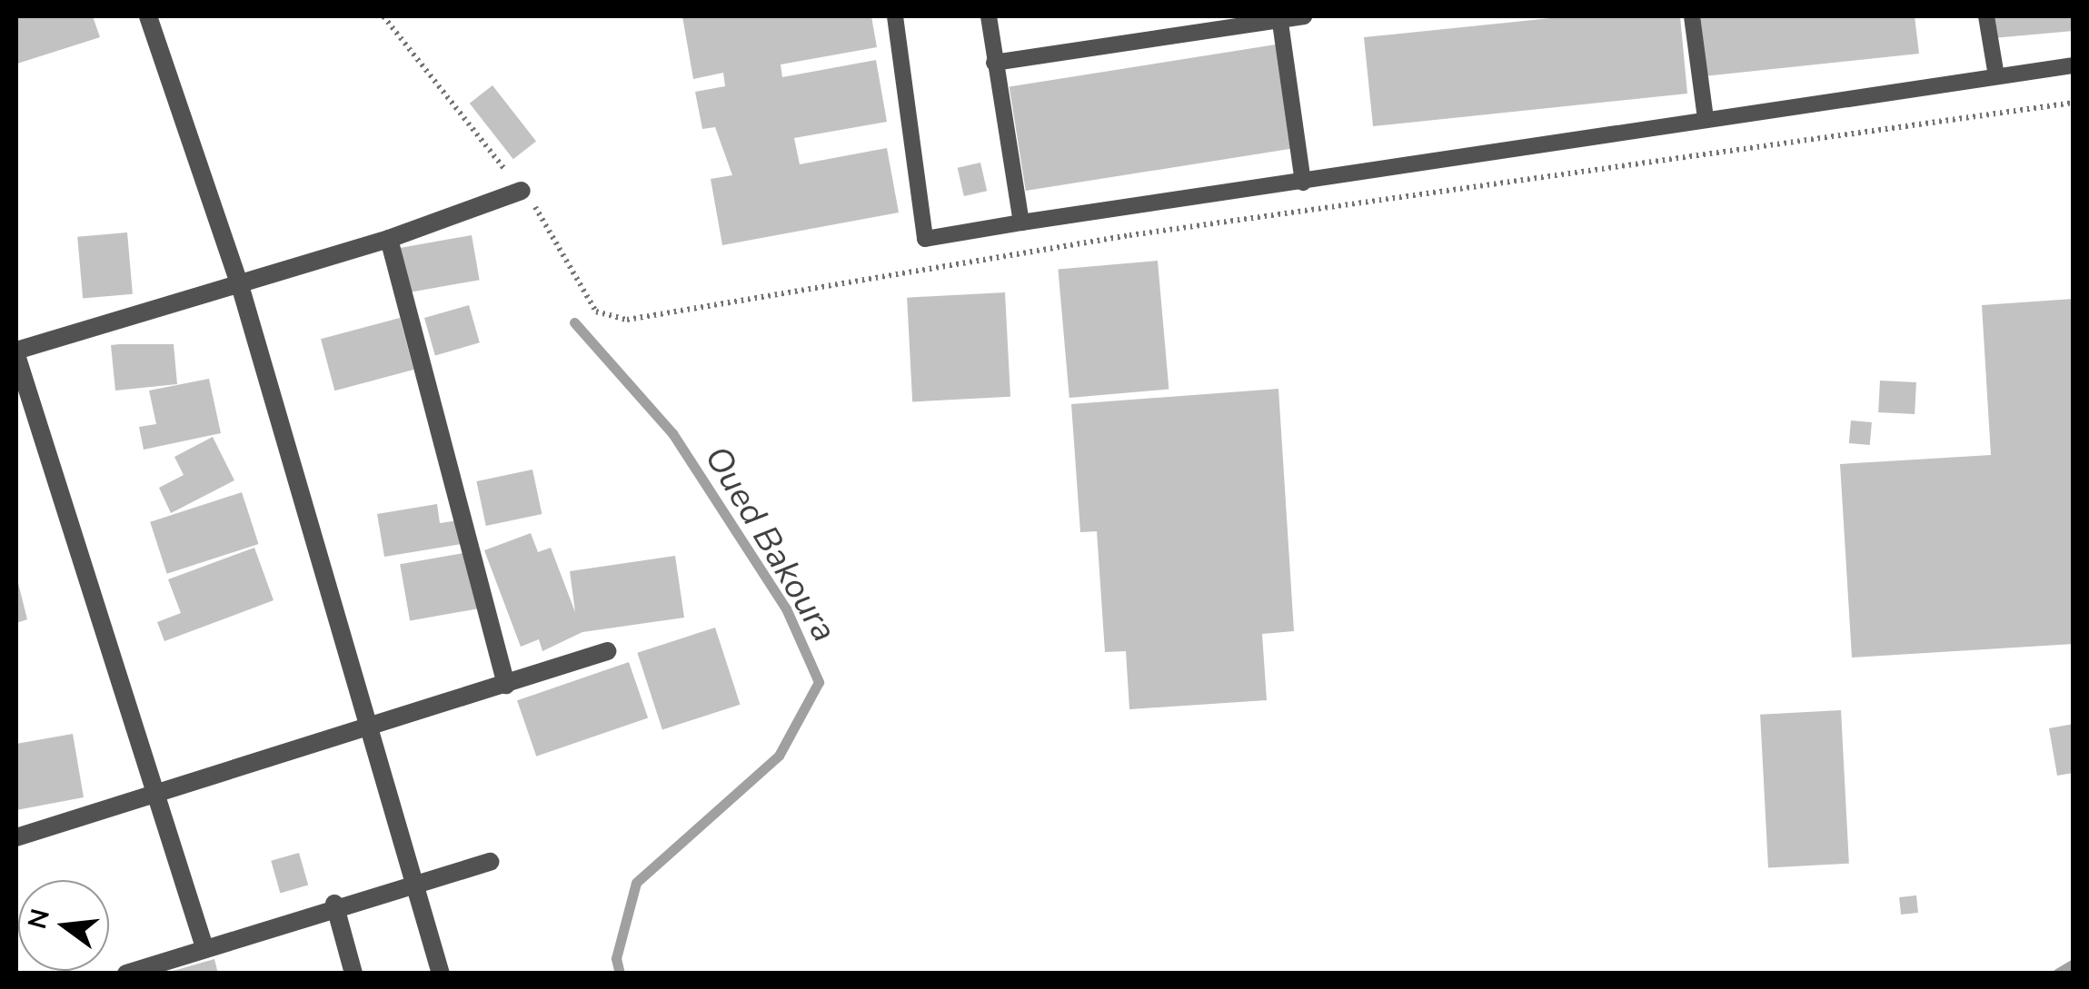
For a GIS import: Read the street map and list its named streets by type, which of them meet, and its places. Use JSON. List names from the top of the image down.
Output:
{
  "water": ["Oued Bakoura"],
  "north": "left"
}
